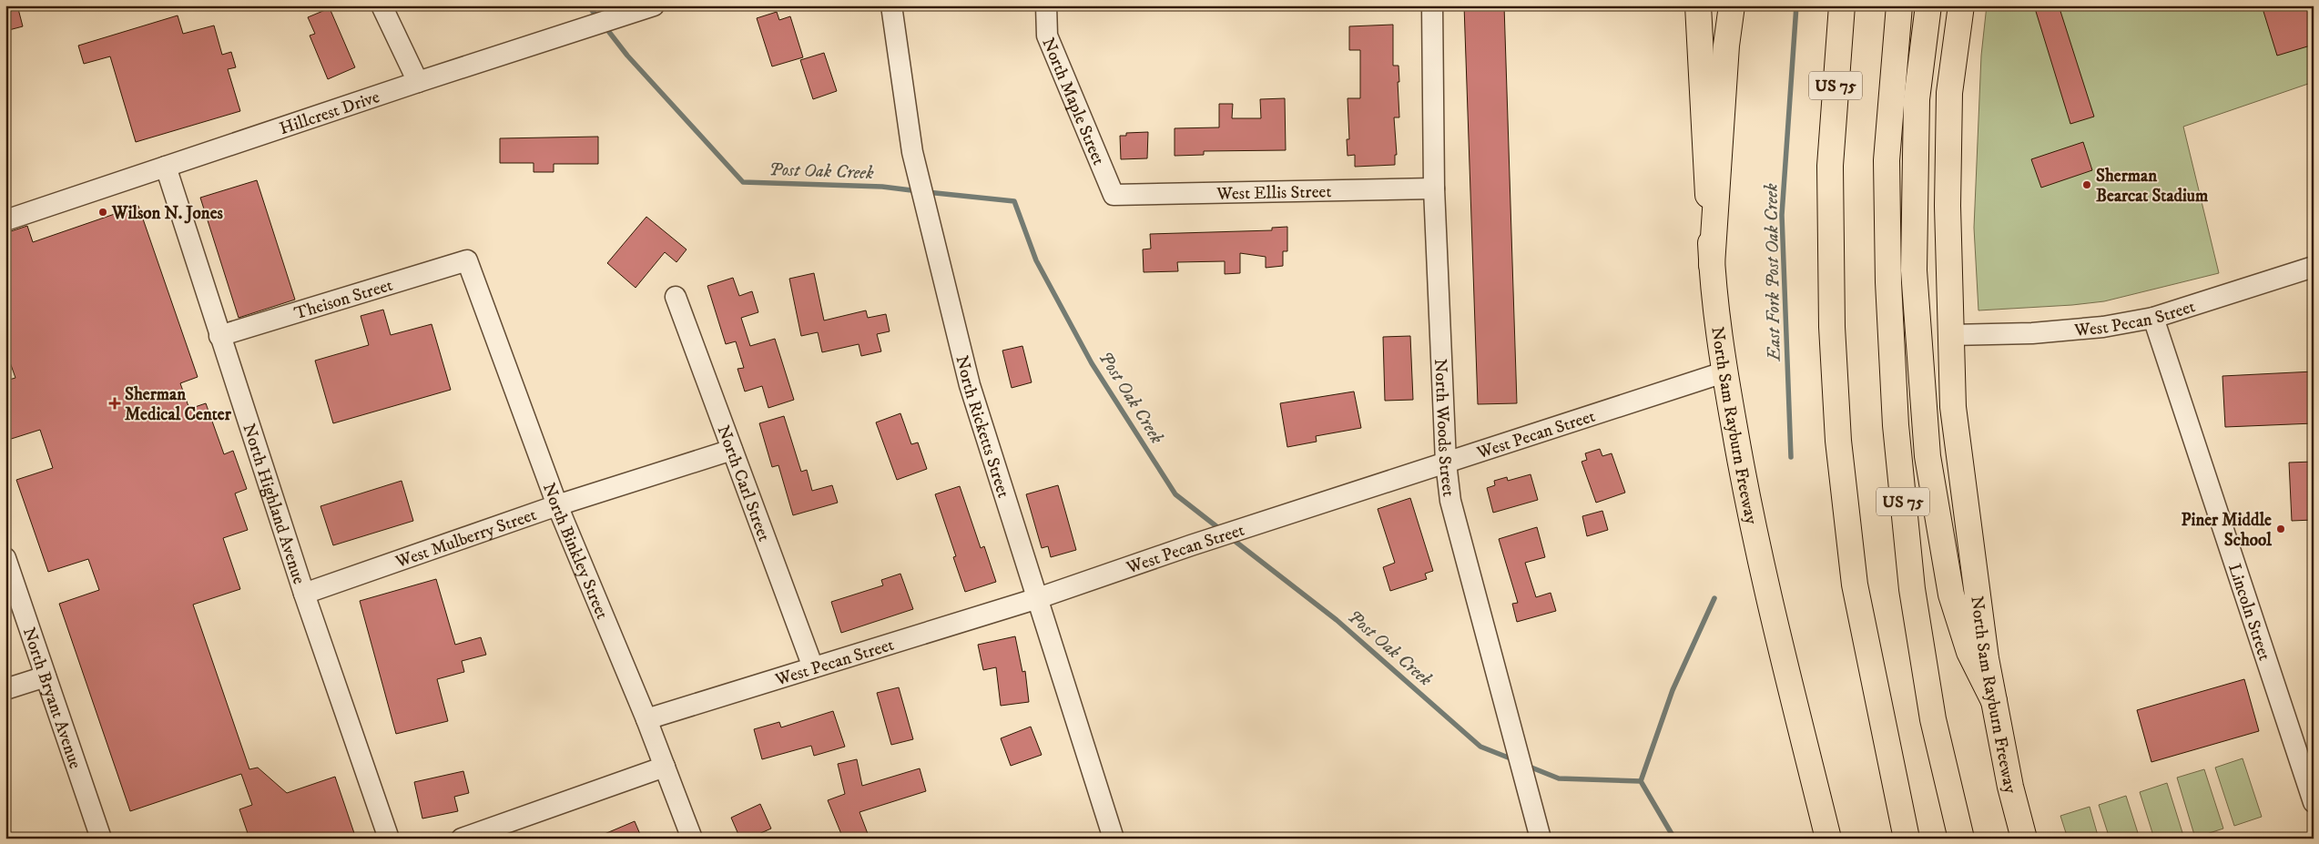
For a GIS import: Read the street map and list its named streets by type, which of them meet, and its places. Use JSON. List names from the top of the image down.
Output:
{
  "streets": {
    "main road": ["US 75", "North Sam Rayburn Freeway"],
    "street": [
      "North Maple Street",
      "Hillcrest Drive",
      "West Ellis Street",
      "Theison Street",
      "West Pecan Street",
      "North Ricketts Street",
      "North Woods Street",
      "North Carl Street",
      "North Highland Avenue",
      "West Mulberry Street",
      "North Binkley Street",
      "Lincoln Street",
      "North Bryant Avenue"
    ]
  },
  "crossings": [
    ["North Maple Street", "West Ellis Street"],
    ["Hillcrest Drive", "North Highland Avenue"],
    ["West Ellis Street", "North Woods Street"],
    ["Theison Street", "North Highland Avenue"],
    ["Theison Street", "North Binkley Street"],
    ["West Pecan Street", "North Sam Rayburn Freeway"],
    ["West Pecan Street", "North Ricketts Street"],
    ["West Pecan Street", "North Woods Street"],
    ["West Pecan Street", "North Carl Street"],
    ["West Pecan Street", "North Binkley Street"],
    ["West Pecan Street", "Lincoln Street"],
    ["North Carl Street", "West Mulberry Street"],
    ["North Highland Avenue", "West Mulberry Street"],
    ["West Mulberry Street", "North Binkley Street"]
  ],
  "water": ["Post Oak Creek", "East Fork Post Oak Creek"],
  "places": {
    "other": ["Sherman Bearcat Stadium", "Wilson N. Jones", "Piner Middle School"],
    "health": ["Sherman Medical Center"]
  }
}
